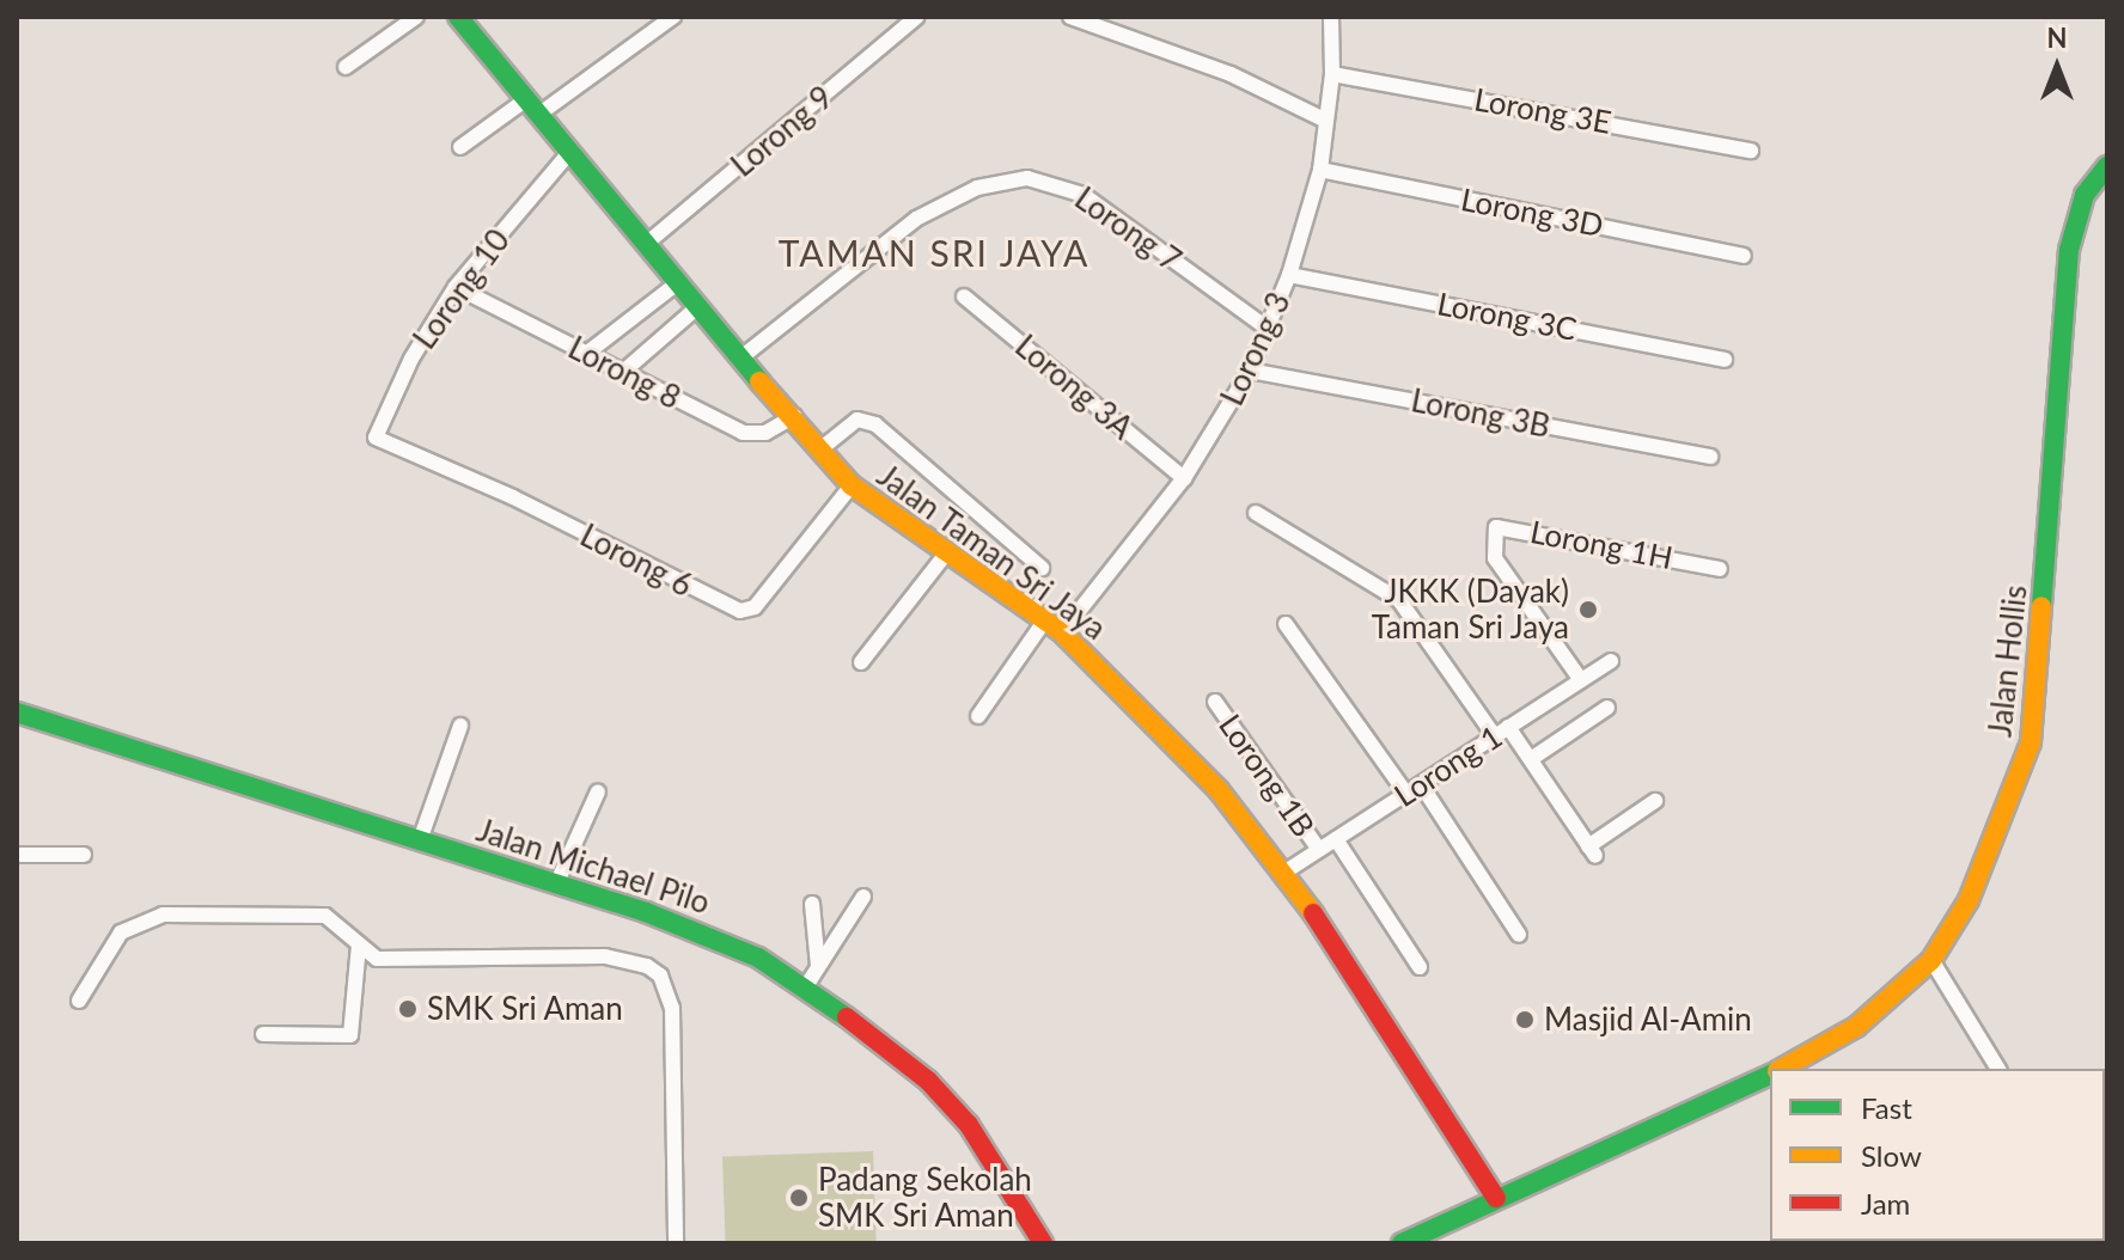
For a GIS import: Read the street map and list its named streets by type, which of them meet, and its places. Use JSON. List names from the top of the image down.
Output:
{
  "streets": {
    "street": [
      "Lorong 3E",
      "Lorong 9",
      "Lorong 3D",
      "Lorong 7",
      "Lorong 10",
      "Lorong 3C",
      "Lorong 3",
      "Lorong 8",
      "Lorong 3A",
      "Lorong 3B",
      "Lorong 1H",
      "Jalan Taman Sri Jaya",
      "Lorong 6",
      "Jalan Hollis",
      "Lorong 1",
      "Lorong 1B",
      "Jalan Michael Pilo"
    ]
  },
  "crossings": [
    ["Lorong 3E", "Lorong 3"],
    ["Lorong 9", "Jalan Taman Sri Jaya"],
    ["Lorong 3D", "Lorong 3"],
    ["Lorong 7", "Lorong 3"],
    ["Lorong 7", "Jalan Taman Sri Jaya"],
    ["Lorong 10", "Lorong 8"],
    ["Lorong 10", "Jalan Taman Sri Jaya"],
    ["Lorong 10", "Lorong 6"],
    ["Lorong 3C", "Lorong 3"],
    ["Lorong 3", "Lorong 3A"],
    ["Lorong 3", "Lorong 3B"],
    ["Lorong 3", "Jalan Taman Sri Jaya"],
    ["Lorong 8", "Jalan Taman Sri Jaya"],
    ["Lorong 1H", "Lorong 1"],
    ["Jalan Taman Sri Jaya", "Lorong 6"],
    ["Jalan Taman Sri Jaya", "Jalan Hollis"],
    ["Jalan Taman Sri Jaya", "Lorong 1"],
    ["Lorong 1", "Lorong 1B"]
  ],
  "districts": ["TAMAN SRI JAYA"],
  "places": [
    "JKKK (Dayak) Taman Sri Jaya",
    "SMK Sri Aman",
    "Masjid Al-Amin",
    "Padang Sekolah SMK Sri Aman"
  ],
  "legend": ["Fast", "Slow", "Jam"],
  "north": "top"
}
